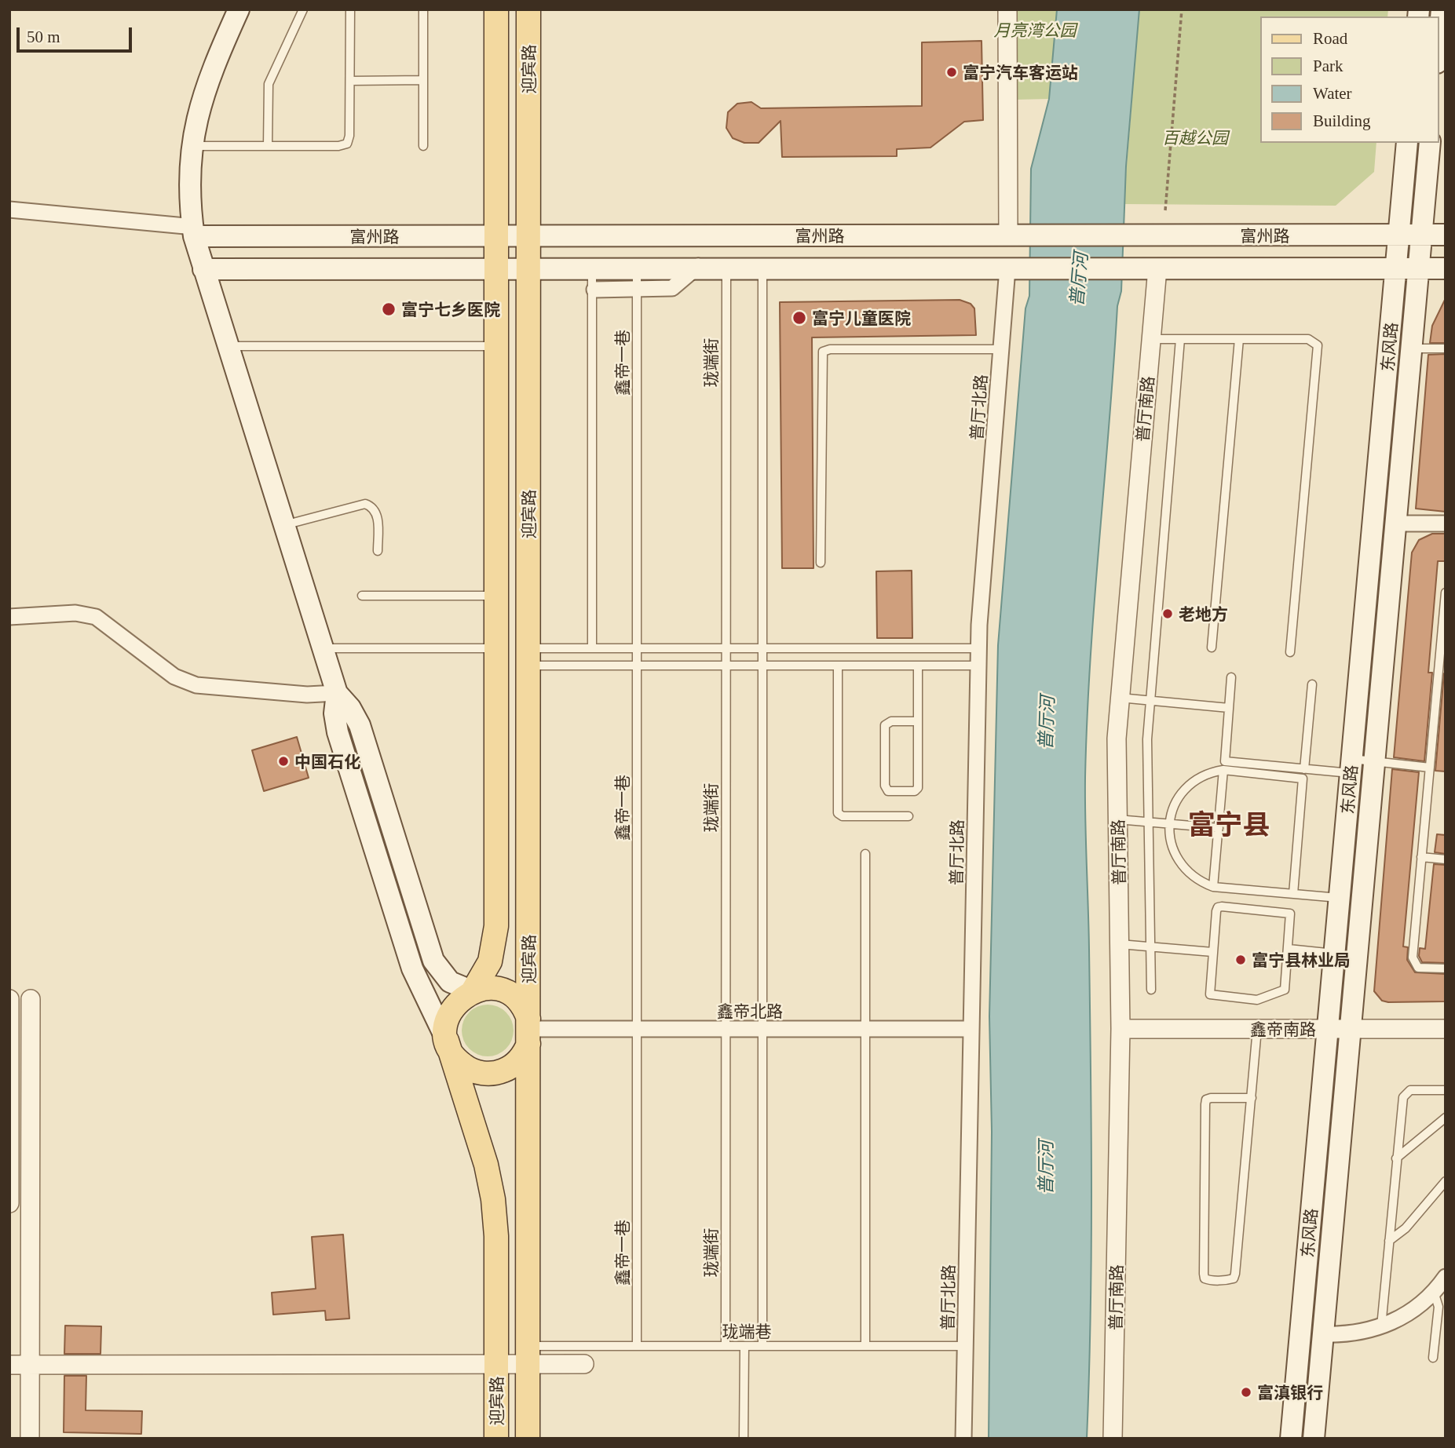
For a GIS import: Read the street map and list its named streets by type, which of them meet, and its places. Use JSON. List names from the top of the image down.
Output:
{
  "streets": {
    "main road": ["迎宾路", "富州路", "东风路"],
    "street": [
      "普厅北路",
      "普厅南路",
      "鑫帝北路",
      "鑫帝南路"
    ],
    "lane": ["鑫帝一巷", "珑端街", "珑端巷"]
  },
  "crossings": [
    ["迎宾路", "富州路"],
    ["迎宾路", "鑫帝北路"],
    ["迎宾路", "珑端巷"],
    ["富州路", "东风路"],
    ["富州路", "鑫帝一巷"],
    ["富州路", "珑端街"],
    ["富州路", "普厅北路"],
    ["富州路", "普厅南路"],
    ["东风路", "鑫帝南路"],
    ["鑫帝一巷", "鑫帝北路"],
    ["鑫帝一巷", "珑端巷"],
    ["珑端街", "鑫帝北路"],
    ["珑端街", "珑端巷"],
    ["普厅北路", "鑫帝北路"],
    ["普厅北路", "珑端巷"],
    ["普厅南路", "鑫帝南路"]
  ],
  "districts": ["富宁县"],
  "water": ["普厅河"],
  "parks": ["月亮湾公园", "百越公园"],
  "places": [
    "富宁汽车客运站",
    "富宁七乡医院",
    "富宁儿童医院",
    "老地方",
    "中国石化",
    "富宁县林业局",
    "富滇银行"
  ],
  "legend": [
    "Road",
    "Park",
    "Water",
    "Building"
  ],
  "scale_bar": "50 m"
}
